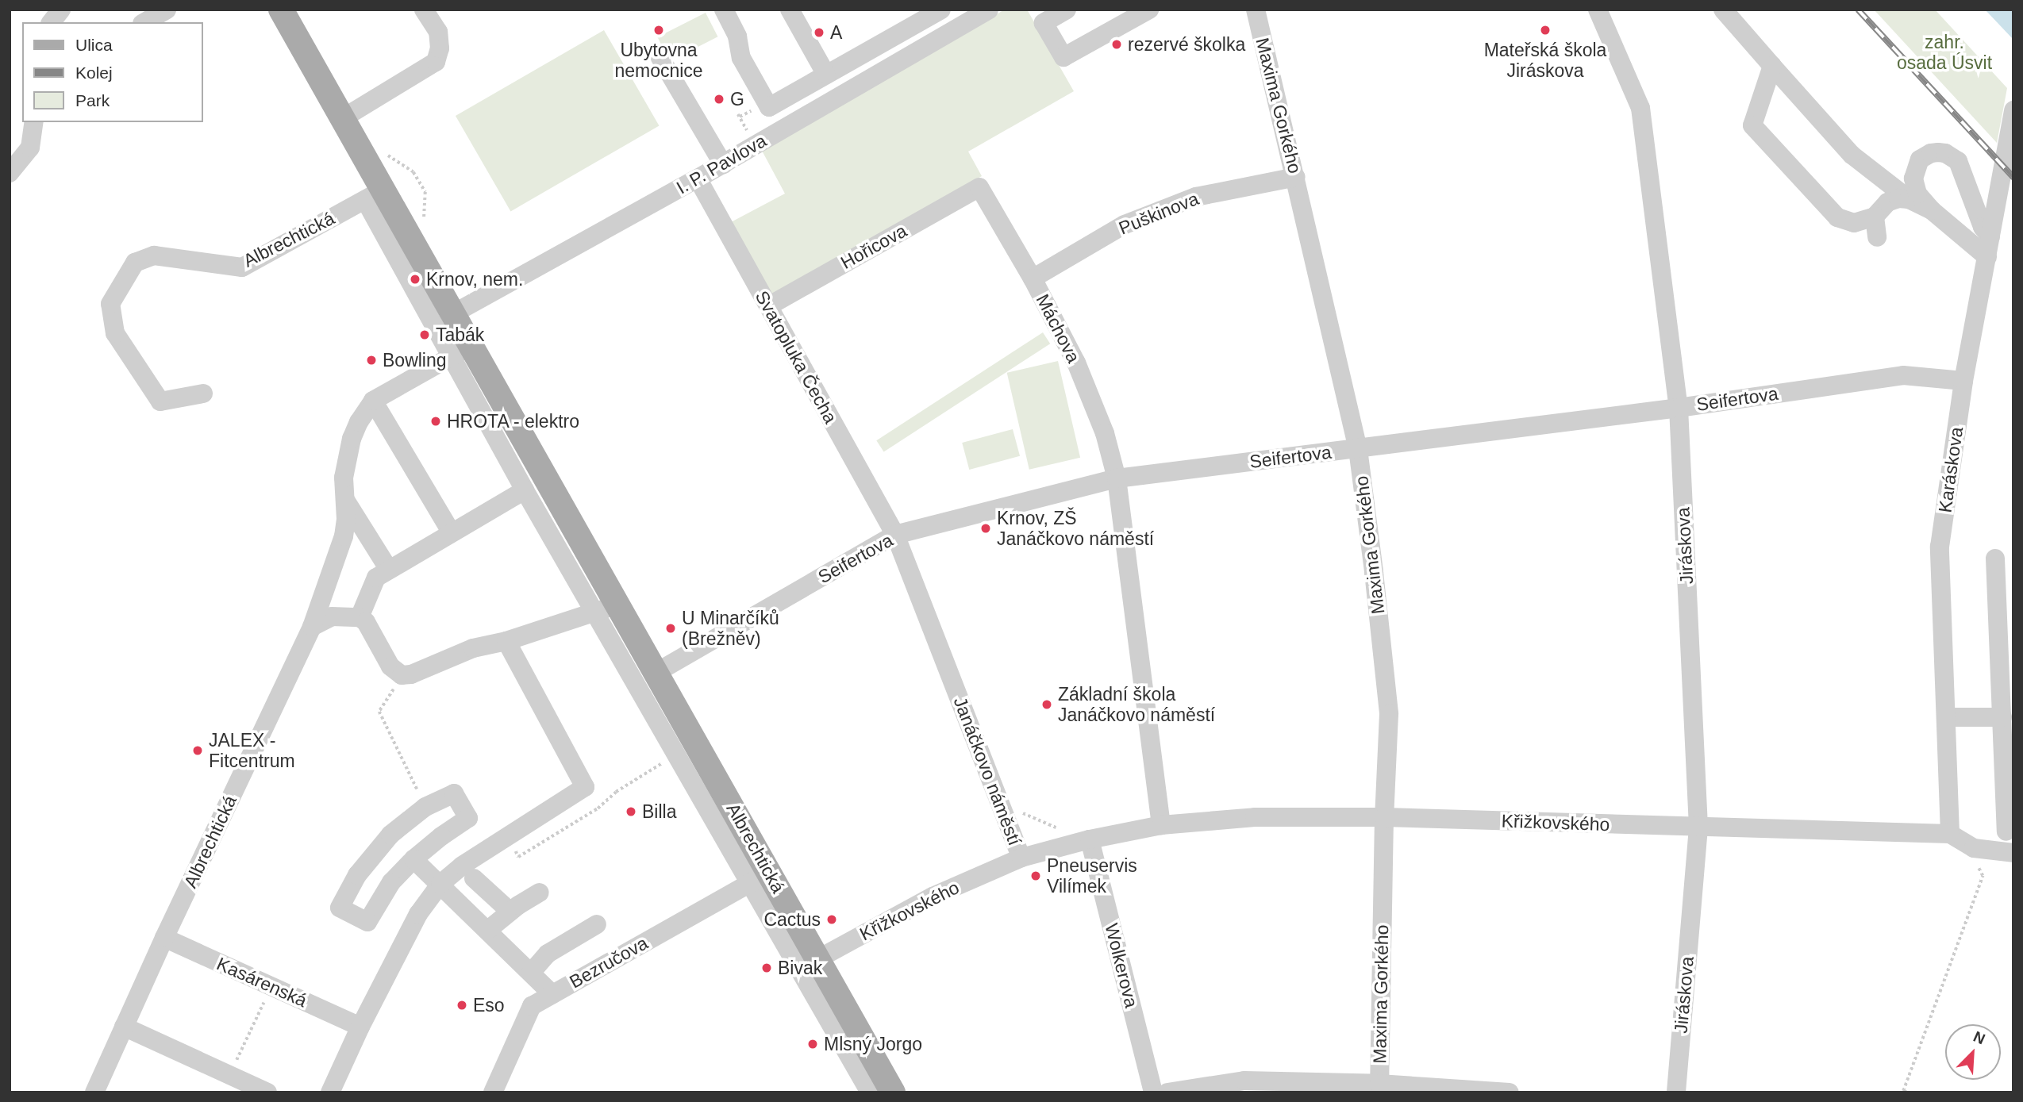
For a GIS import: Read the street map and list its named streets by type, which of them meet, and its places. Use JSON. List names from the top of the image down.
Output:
{
  "streets": {
    "main road": ["Albrechtická"],
    "street": [
      "Maxima Gorkého",
      "I. P. Pavlova",
      "Puškinova",
      "Hořicova",
      "Máchova",
      "Svatopluka Čecha",
      "Seifertova",
      "Karáskova",
      "Jiráskova",
      "Janáčkovo náměstí",
      "Křižkovského",
      "Bezručova",
      "Wolkerova",
      "Kasárenská"
    ]
  },
  "crossings": [
    ["Maxima Gorkého", "Puškinova"],
    ["Maxima Gorkého", "Seifertova"],
    ["Maxima Gorkého", "Křižkovského"],
    ["I. P. Pavlova", "Albrechtická"],
    ["I. P. Pavlova", "Svatopluka Čecha"],
    ["Puškinova", "Máchova"],
    ["Albrechtická", "Seifertova"],
    ["Albrechtická", "Křižkovského"],
    ["Albrechtická", "Bezručova"],
    ["Albrechtická", "Kasárenská"],
    ["Hořicova", "Máchova"],
    ["Hořicova", "Svatopluka Čecha"],
    ["Máchova", "Seifertova"],
    ["Svatopluka Čecha", "Seifertova"],
    ["Svatopluka Čecha", "Janáčkovo náměstí"],
    ["Seifertova", "Karáskova"],
    ["Seifertova", "Jiráskova"],
    ["Seifertova", "Janáčkovo náměstí"],
    ["Karáskova", "Křižkovského"],
    ["Jiráskova", "Křižkovského"],
    ["Janáčkovo náměstí", "Křižkovského"],
    ["Janáčkovo náměstí", "Wolkerova"]
  ],
  "parks": ["zahr. osada Úsvit"],
  "places": [
    "Ubytovna nemocnice",
    "Mateřská škola Jiráskova",
    "A",
    "rezervé školka",
    "G",
    "Krnov, nem.",
    "Tabák",
    "Bowling",
    "HROTA - elektro",
    "Krnov, ZŠ Janáčkovo náměstí",
    "U Minarčíků (Brežněv)",
    "Základní škola Janáčkovo náměstí",
    "JALEX - Fitcentrum",
    "Billa",
    "Pneuservis Vilímek",
    "Cactus",
    "Bivak",
    "Eso",
    "Mlsný Jorgo"
  ],
  "legend": ["Ulica", "Kolej", "Park"],
  "north": "top right"
}
